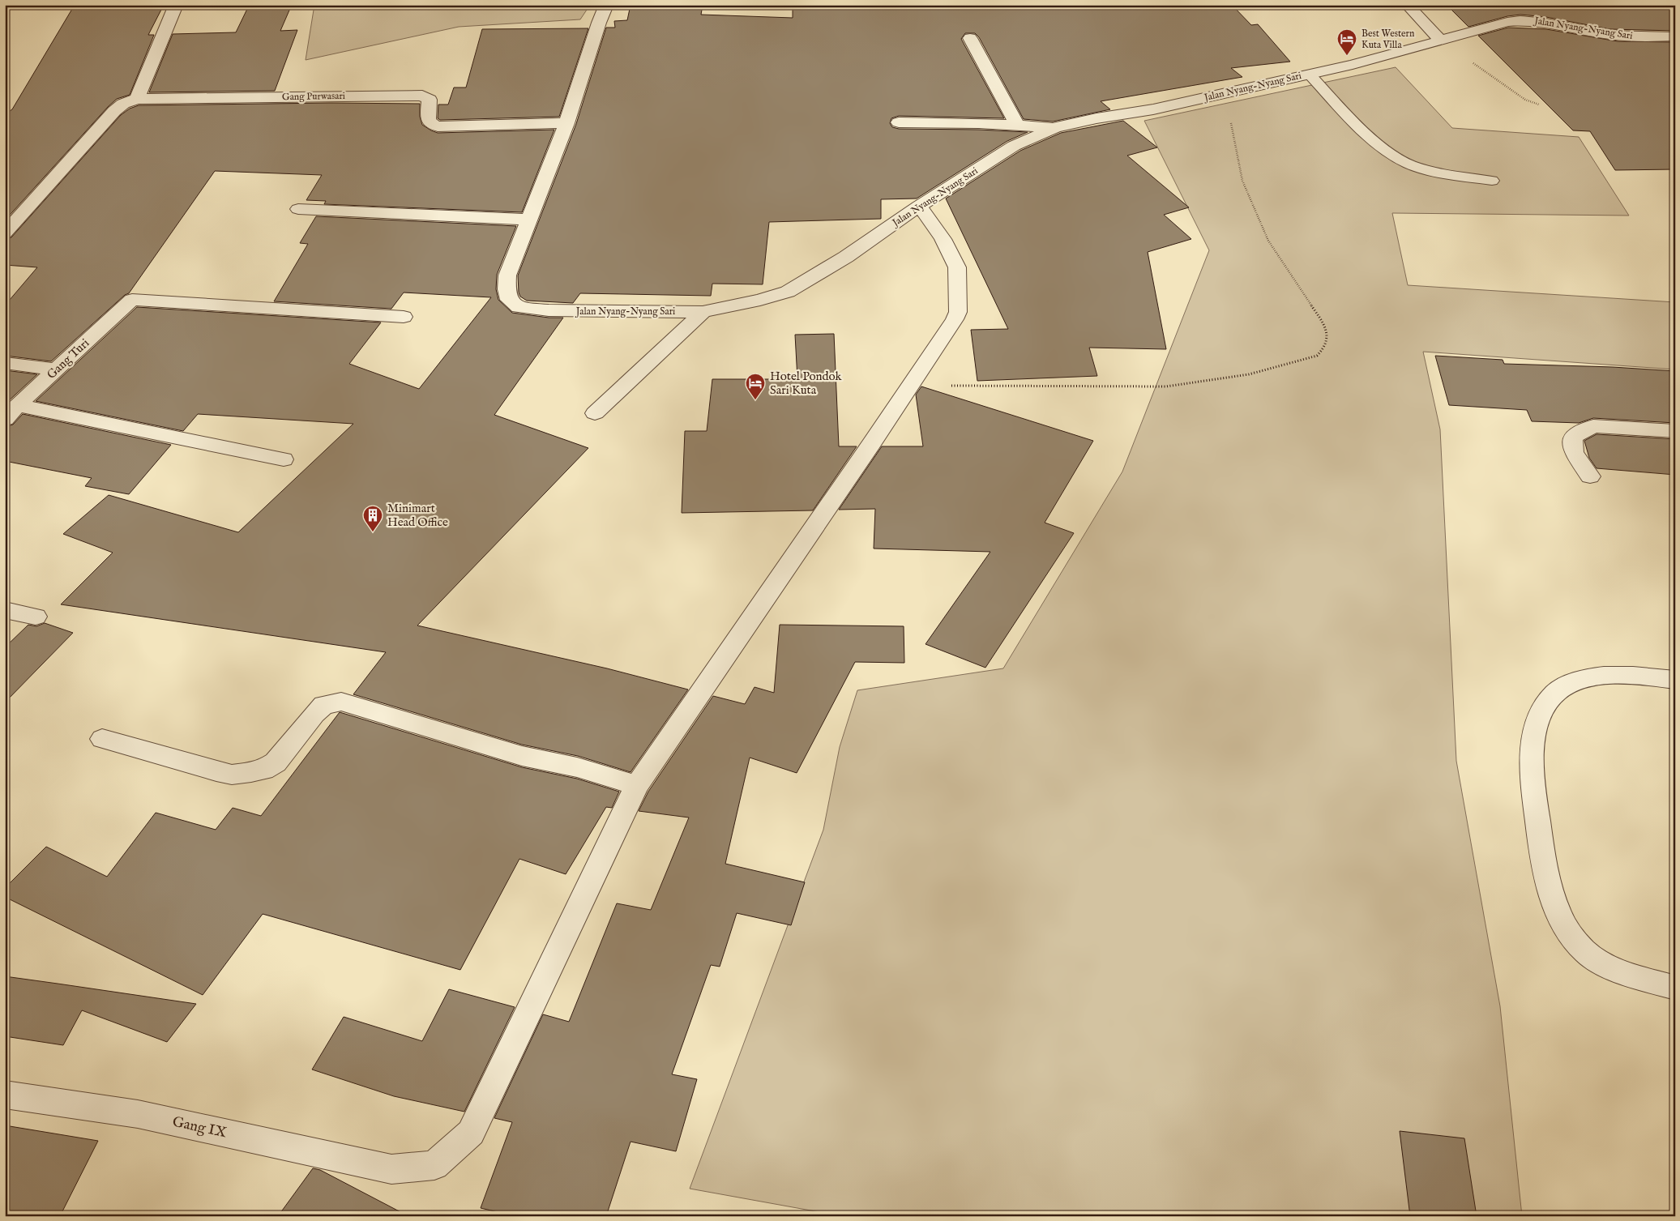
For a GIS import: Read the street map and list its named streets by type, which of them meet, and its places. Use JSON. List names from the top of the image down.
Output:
{
  "streets": {
    "street": [
      "Jalan Nyang-Nyang Sari",
      "Gang Purwasari",
      "Gang Turi",
      "Gang IX"
    ]
  },
  "crossings": [
    ["Jalan Nyang-Nyang Sari", "Gang Purwasari"],
    ["Jalan Nyang-Nyang Sari", "Gang IX"]
  ],
  "places": {
    "hotel": ["Best Western Kuta Villa", "Hotel Pondok Sari Kuta"],
    "building": ["Minimart Head Office"]
  }
}
